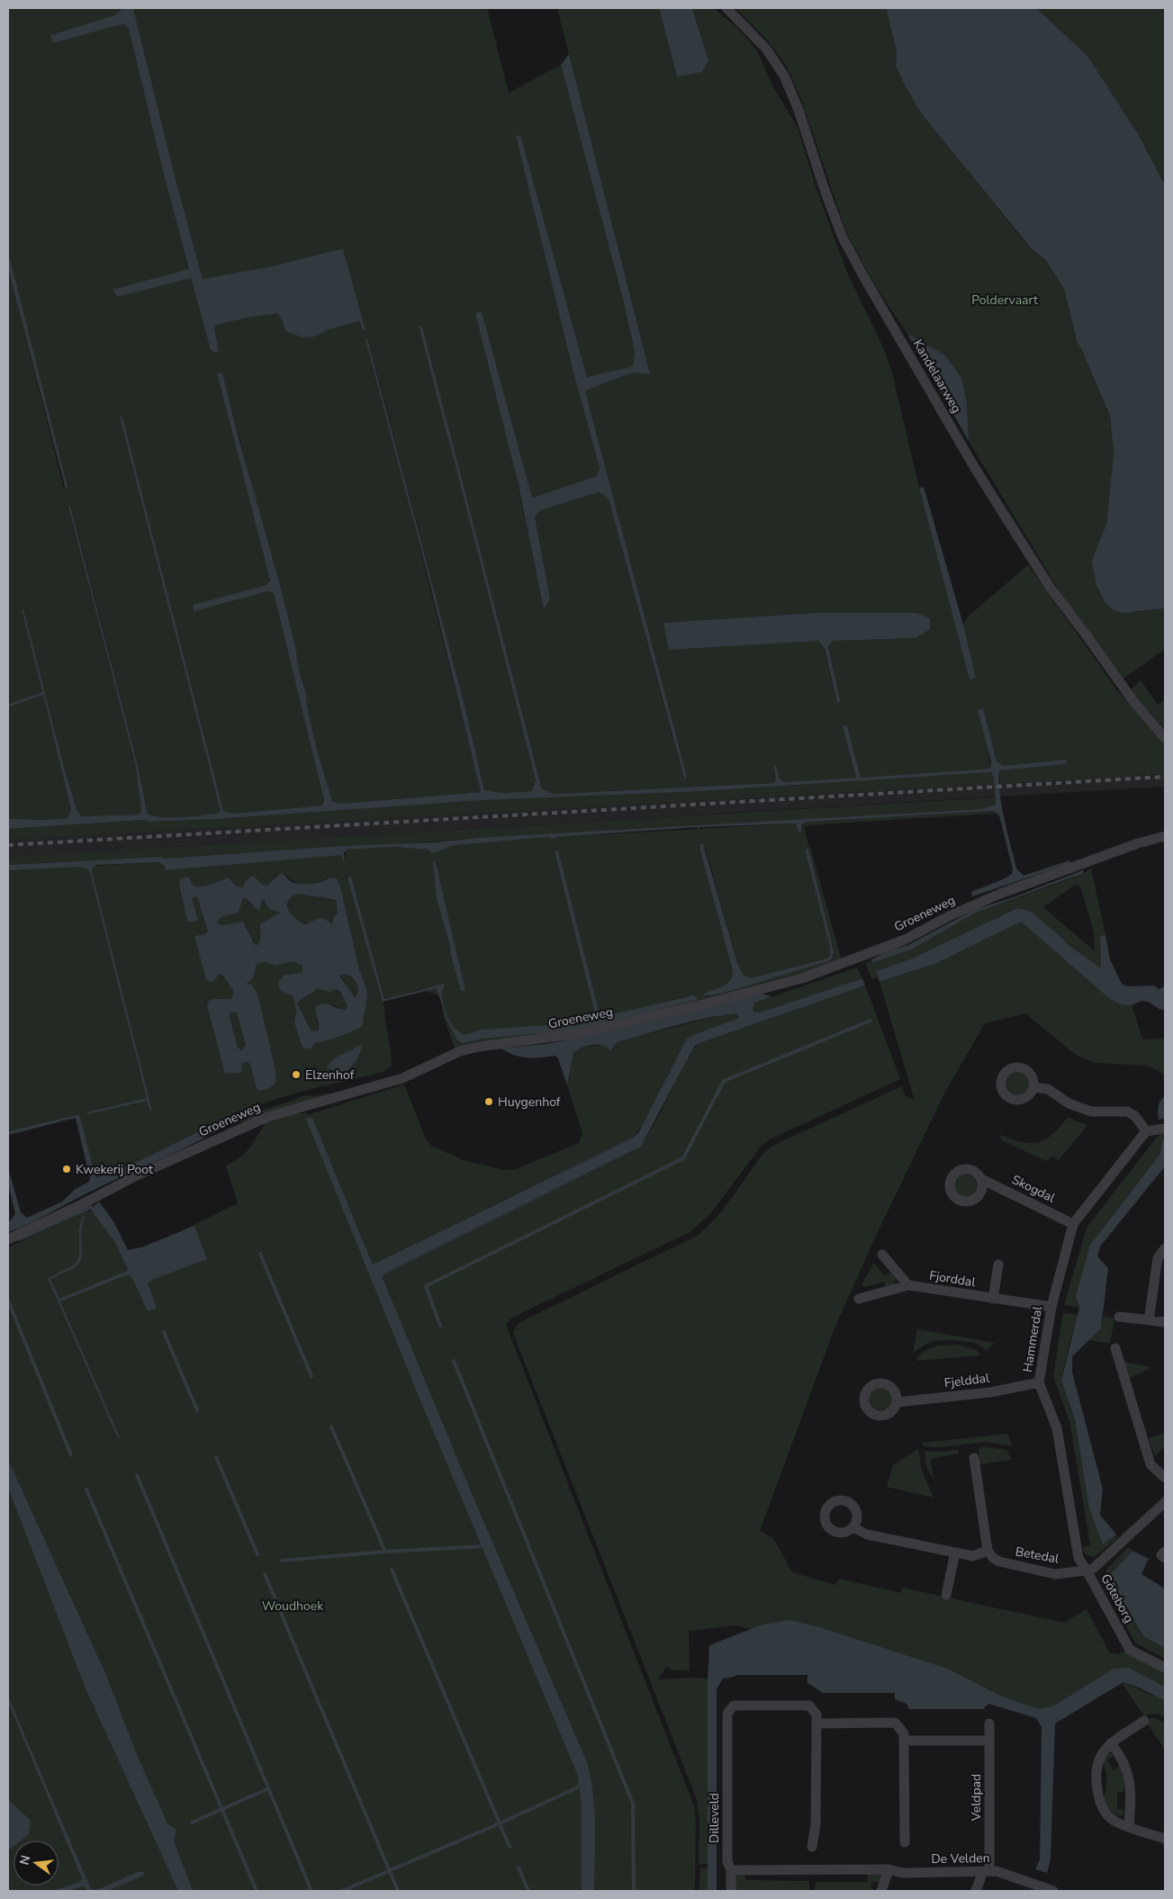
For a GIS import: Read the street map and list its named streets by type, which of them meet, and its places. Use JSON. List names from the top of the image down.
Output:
{
  "streets": {
    "street": [
      "Kandelaarweg",
      "Groeneweg",
      "Skogdal",
      "Fjorddal",
      "Hammerdal",
      "Fjelddal",
      "Betedal",
      "Göteborg",
      "Veldpad",
      "Dilleveld",
      "De Velden"
    ]
  },
  "crossings": [
    ["Skogdal", "Hammerdal"],
    ["Fjorddal", "Hammerdal"],
    ["Hammerdal", "Fjelddal"],
    ["Hammerdal", "Betedal"],
    ["Hammerdal", "Göteborg"],
    ["Betedal", "Göteborg"],
    ["Veldpad", "De Velden"]
  ],
  "parks": ["Poldervaart", "Woudhoek"],
  "places": ["Elzenhof", "Huygenhof", "Kwekerij Poot"],
  "north": "left"
}
